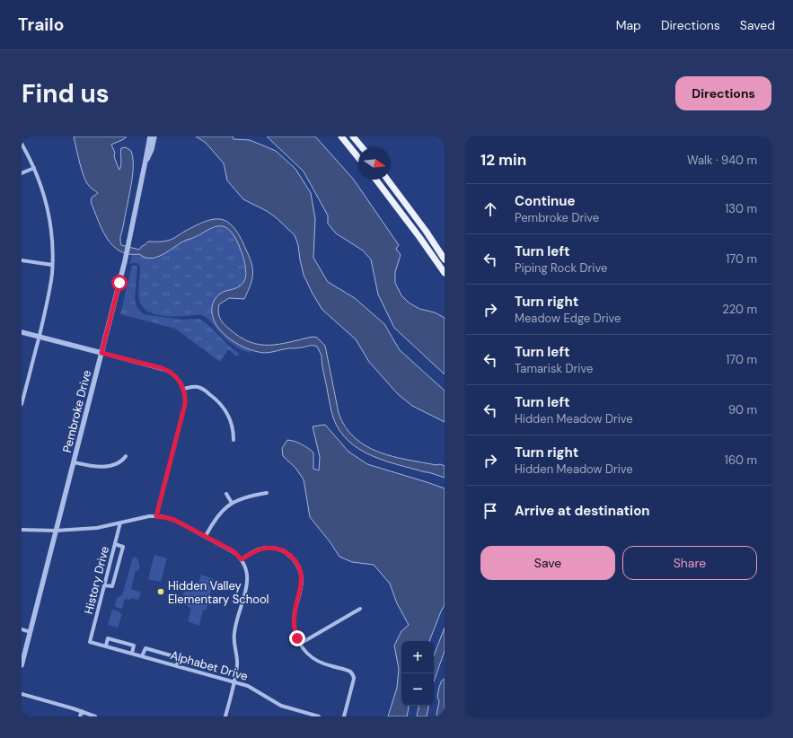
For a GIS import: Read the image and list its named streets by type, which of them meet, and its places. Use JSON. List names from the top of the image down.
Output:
{
  "streets": {
    "street": ["Pembroke Drive", "History Drive", "Alphabet Drive"]
  },
  "crossings": [
    ["History Drive", "Alphabet Drive"]
  ],
  "places": ["Hidden Valley Elementary School"],
  "north": "right",
  "page": {
    "header": "Trailo",
    "nav": ["Map", "Directions", "Saved"],
    "buttons": [
      "Directions",
      ["Save", "Share"]
    ],
    "title": "Find us",
    "heading": ["12 min", "Walk · 940 m"],
    "list": [
      ["Continue", "Pembroke Drive", "130 m"],
      ["Turn left", "Piping Rock Drive", "170 m"],
      ["Turn right", "Meadow Edge Drive", "220 m"],
      ["Turn left", "Tamarisk Drive", "170 m"],
      ["Turn left", "Hidden Meadow Drive", "90 m"],
      ["Turn right", "Hidden Meadow Drive", "160 m"],
      "Arrive at destination"
    ],
    "map_buttons": ["+", "−"]
  }
}
